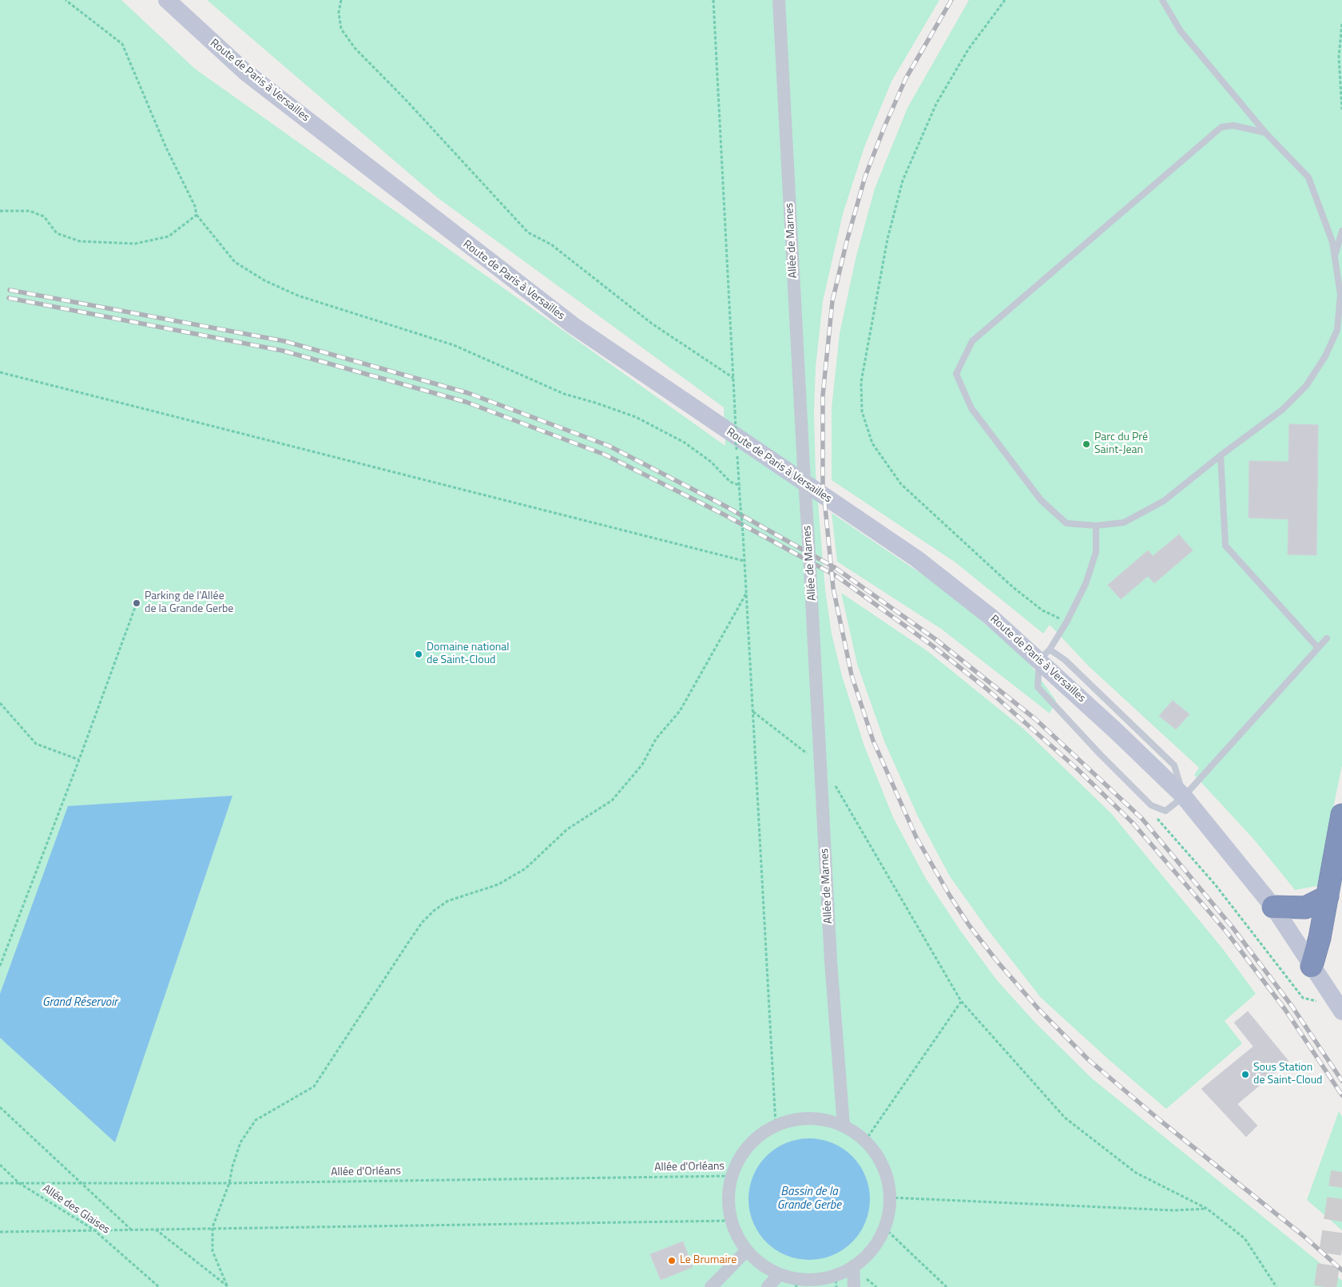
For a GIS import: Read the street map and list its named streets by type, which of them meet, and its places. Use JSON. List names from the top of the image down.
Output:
{
  "streets": {
    "main road": ["Route de Paris à Versailles"],
    "street": ["Allée de Marnes"],
    "path": ["Allée d'Orléans", "Allée des Glaises"]
  },
  "crossings": [
    ["Allée d'Orléans", "Allée des Glaises"]
  ],
  "water": ["Grand Réservoir", "Bassin de la Grande Gerbe"],
  "places": [
    "Parc du Pré Saint-Jean",
    "Parking de l'Allée de la Grande Gerbe",
    "Domaine national de Saint-Cloud",
    "Sous Station de Saint-Cloud",
    "Le Brumaire"
  ]
}
